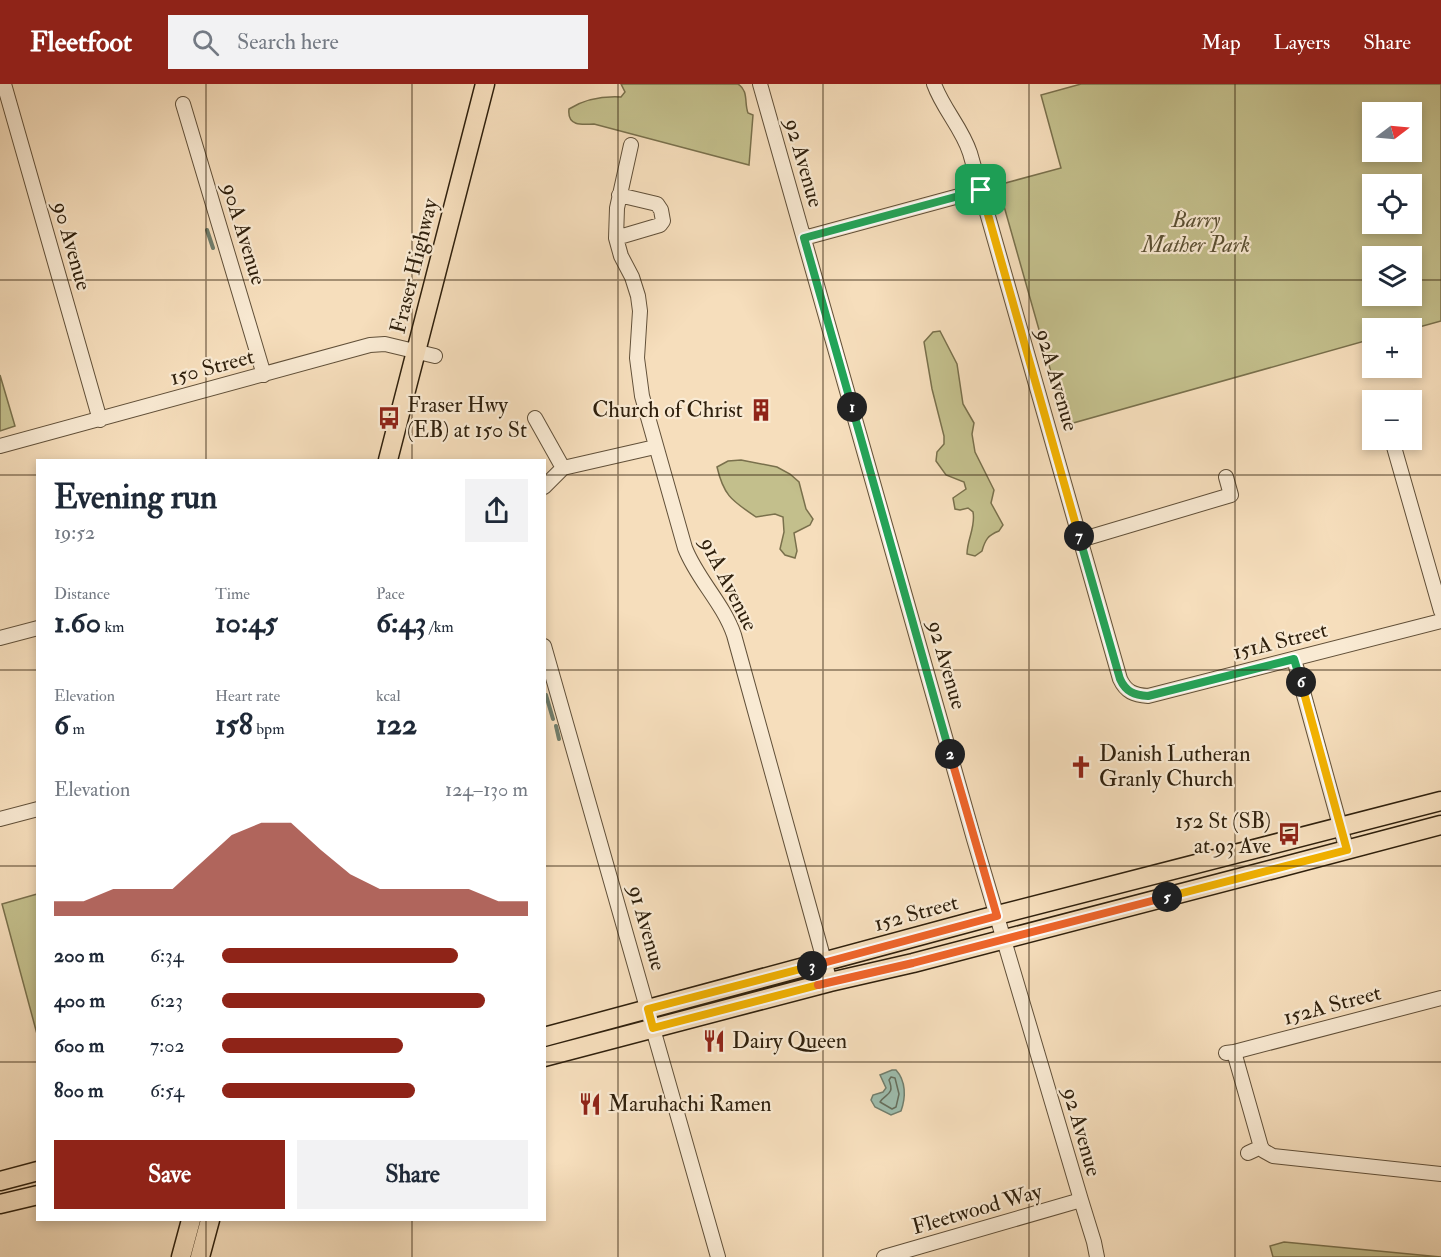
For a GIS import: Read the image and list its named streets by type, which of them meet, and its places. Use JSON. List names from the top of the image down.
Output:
{
  "streets": {
    "main road": ["Fraser Highway", "152 Street"],
    "street": [
      "92 Avenue",
      "90A Avenue",
      "90 Avenue",
      "150 Street",
      "92A Avenue",
      "91A Avenue",
      "151A Street",
      "91 Avenue",
      "152A Street",
      "Fleetwood Way"
    ]
  },
  "crossings": [
    ["92 Avenue", "152 Street"],
    ["92 Avenue", "Fleetwood Way"],
    ["90A Avenue", "150 Street"],
    ["90 Avenue", "150 Street"],
    ["Fraser Highway", "150 Street"],
    ["92A Avenue", "151A Street"],
    ["91A Avenue", "152 Street"],
    ["152 Street", "91 Avenue"]
  ],
  "parks": ["Barry Mather Park"],
  "places": {
    "building": ["Church of Christ"],
    "bus stop": ["Fraser Hwy (EB) at 150 St", "152 St (SB) at 93 Ave"],
    "church": ["Danish Lutheran Granly Church"],
    "restaurant": ["Dairy Queen", "Maruhachi Ramen"]
  },
  "north": "right",
  "page": {
    "header": "Fleetfoot",
    "search": "Search here",
    "nav": ["Map", "Layers", "Share"],
    "map_buttons": ["+", "−"],
    "pins": [
      "1",
      "7",
      "6",
      "2",
      "5",
      "3"
    ],
    "heading": ["Evening run", "19:52"],
    "stats": [
      ["Distance", "1.60 km"],
      ["Time", "10:45"],
      ["Pace", "6:43 /km"],
      ["Elevation", "6 m"],
      ["Heart rate", "158 bpm"],
      ["kcal", "122"]
    ],
    "chart": ["Elevation", "124–130 m"],
    "list": [
      {
        "name": "200 m",
        "note": "6:34"
      },
      {
        "name": "400 m",
        "note": "6:23"
      },
      {
        "name": "600 m",
        "note": "7:02"
      },
      {
        "name": "800 m",
        "note": "6:54"
      }
    ],
    "buttons": ["Save", "Share"]
  }
}
